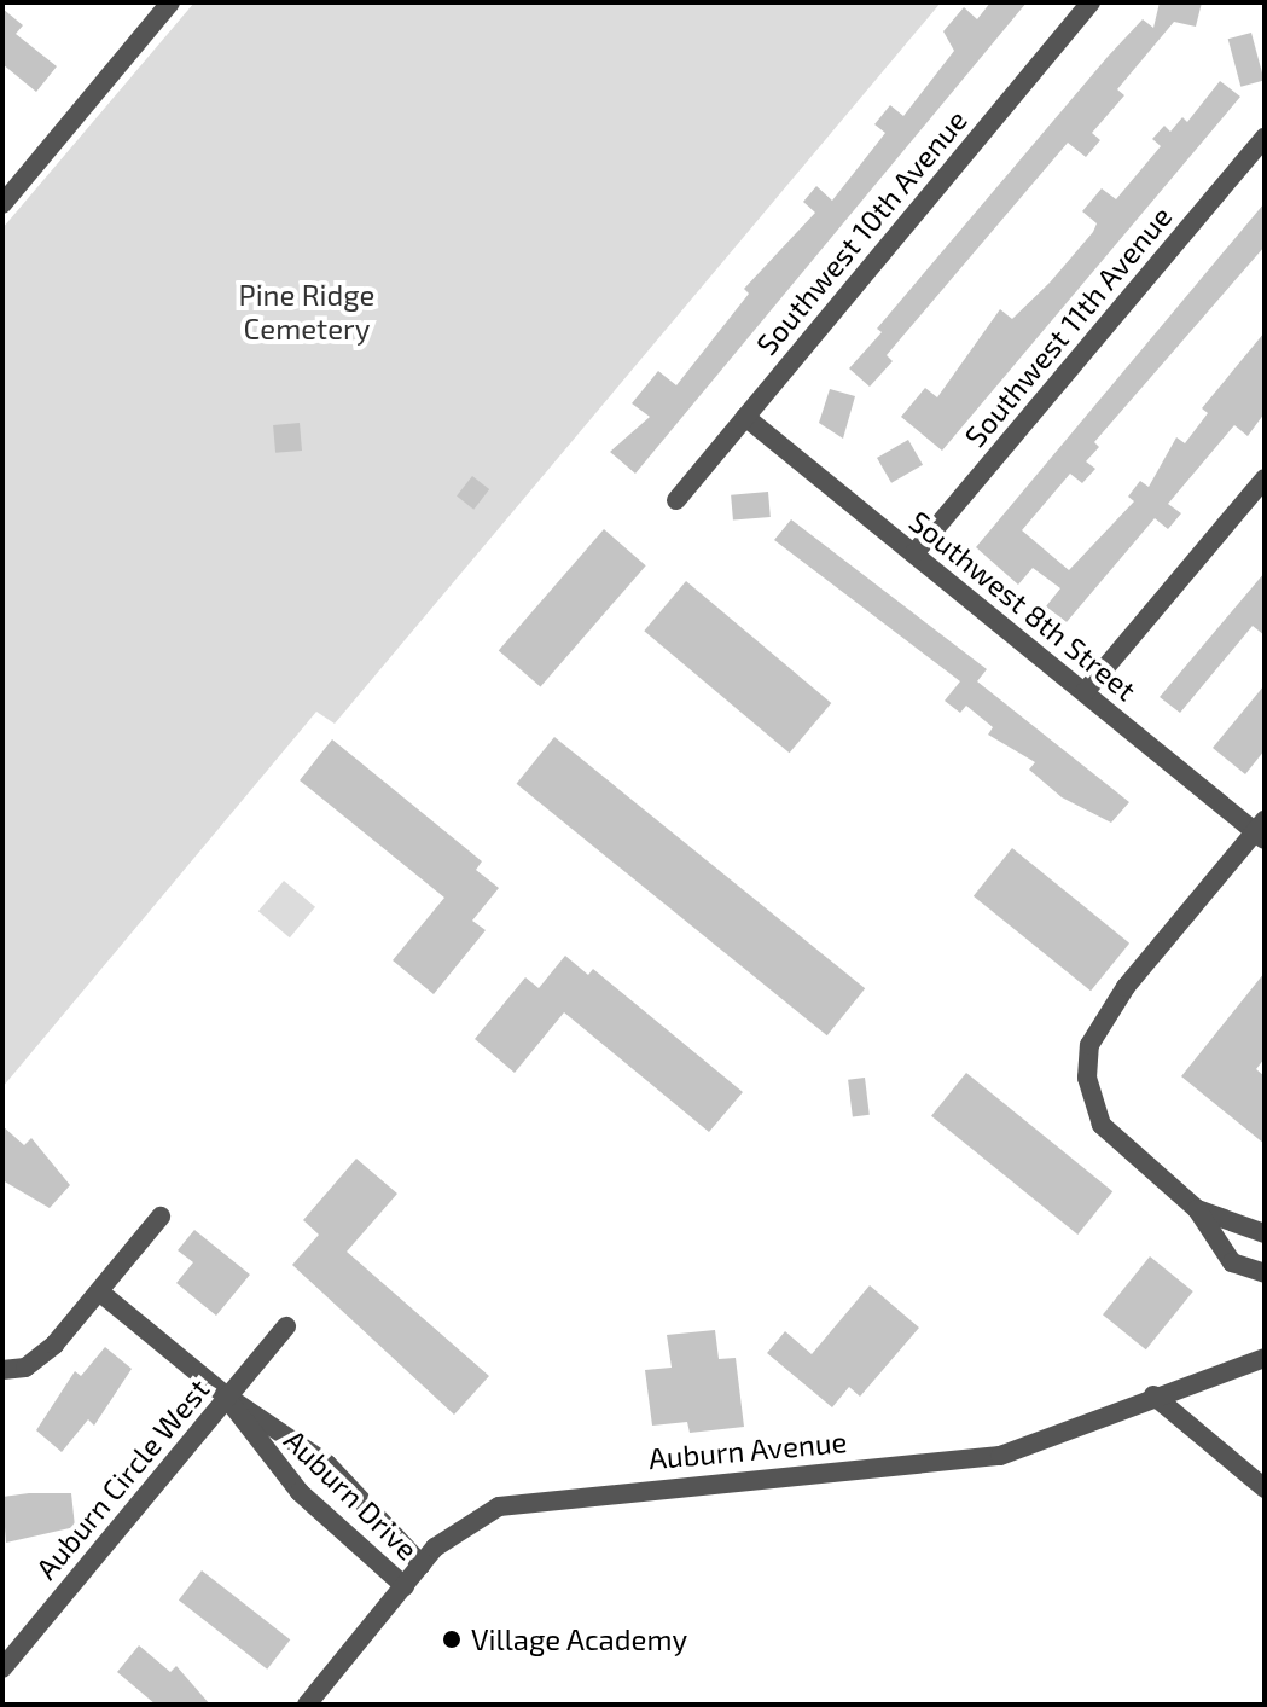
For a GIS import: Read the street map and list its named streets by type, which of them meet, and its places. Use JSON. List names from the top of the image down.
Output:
{
  "streets": {
    "street": [
      "Southwest 10th Avenue",
      "Southwest 11th Avenue",
      "Southwest 8th Street",
      "Auburn Avenue",
      "Auburn Circle West",
      "Auburn Drive"
    ]
  },
  "crossings": [
    ["Southwest 10th Avenue", "Southwest 8th Street"],
    ["Southwest 11th Avenue", "Southwest 8th Street"],
    ["Auburn Avenue", "Auburn Drive"],
    ["Auburn Circle West", "Auburn Drive"]
  ],
  "parks": ["Pine Ridge Cemetery"],
  "places": ["Village Academy"]
}
